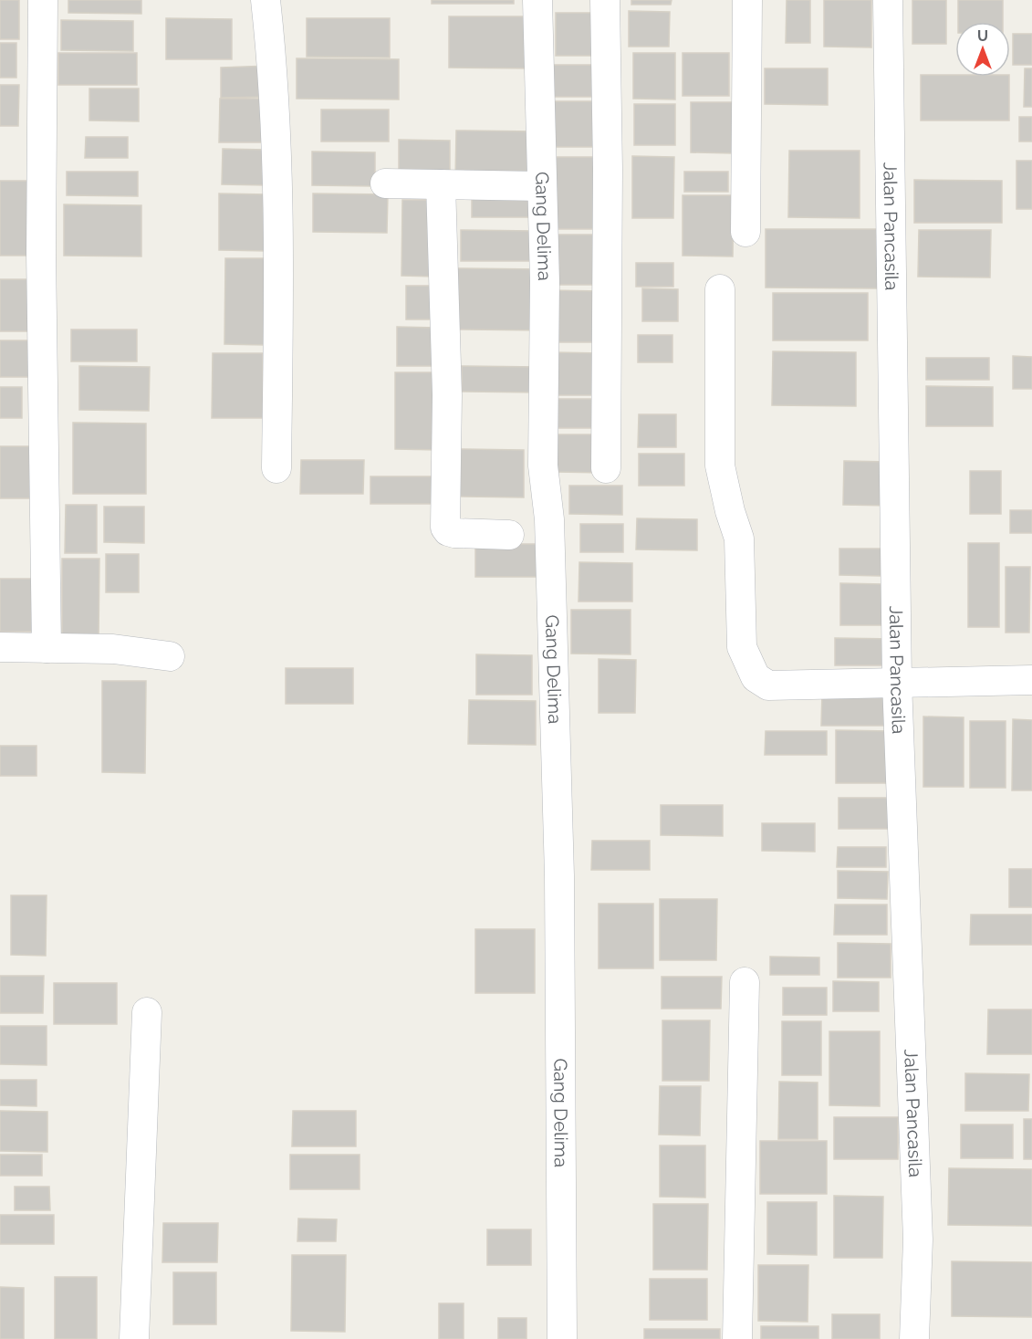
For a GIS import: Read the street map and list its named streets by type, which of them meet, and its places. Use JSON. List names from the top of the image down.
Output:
{
  "streets": {
    "street": ["Gang Delima", "Jalan Pancasila"]
  },
  "north": "top"
}
